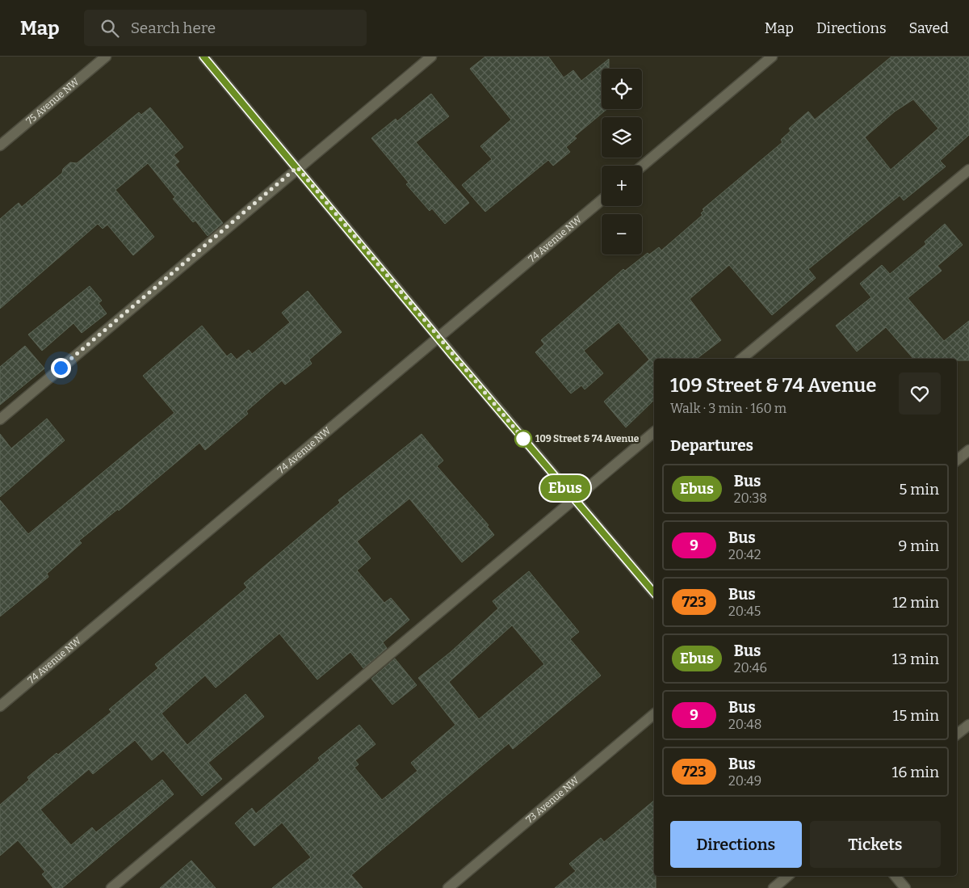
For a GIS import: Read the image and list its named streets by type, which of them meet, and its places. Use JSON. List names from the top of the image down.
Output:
{
  "streets": {
    "street": ["75 Avenue NW", "74 Avenue NW", "73 Avenue NW"]
  },
  "places": ["109 Street & 74 Avenue"],
  "lines": ["bus line Ebus"],
  "page": {
    "header": "Map",
    "search": "Search here",
    "nav": ["Map", "Directions", "Saved"],
    "on_map": "Ebus",
    "map_buttons": ["+", "−"],
    "heading": [
      ["109 Street & 74 Avenue", "Walk · 3 min · 160 m"],
      "Departures"
    ],
    "list": [
      {
        "mark": "Ebus",
        "name": "Bus",
        "note": "20:38",
        "value": "5 min"
      },
      {
        "mark": "9",
        "name": "Bus",
        "note": "20:42",
        "value": "9 min"
      },
      {
        "mark": "723",
        "name": "Bus",
        "note": "20:45",
        "value": "12 min"
      },
      {
        "mark": "Ebus",
        "name": "Bus",
        "note": "20:46",
        "value": "13 min"
      },
      {
        "mark": "9",
        "name": "Bus",
        "note": "20:48",
        "value": "15 min"
      },
      {
        "mark": "723",
        "name": "Bus",
        "note": "20:49",
        "value": "16 min"
      }
    ],
    "buttons": ["Directions", "Tickets"]
  }
}
